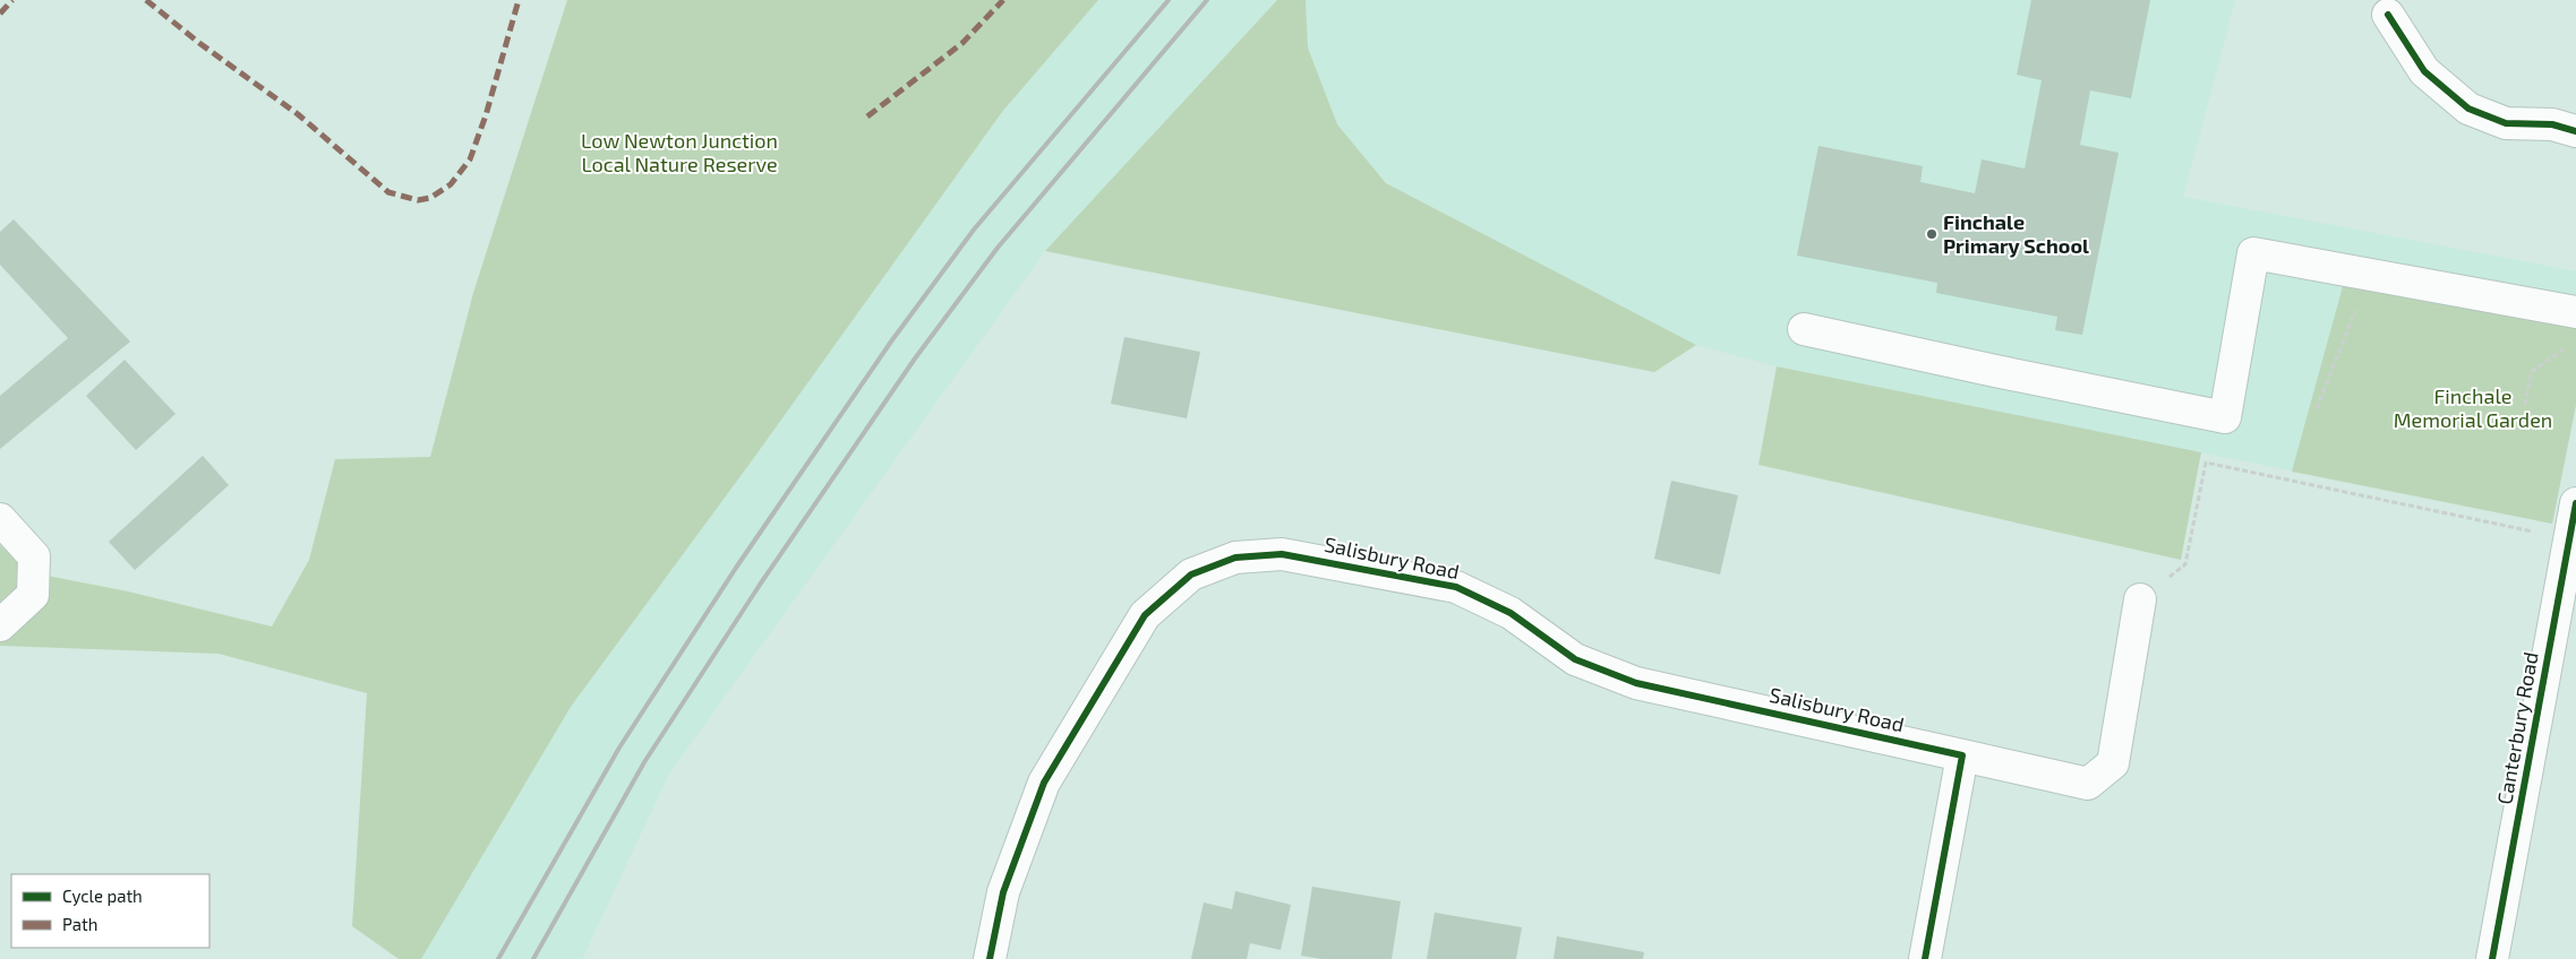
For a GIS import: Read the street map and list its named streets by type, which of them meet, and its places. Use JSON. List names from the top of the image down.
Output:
{
  "streets": {
    "street": ["Salisbury Road", "Canterbury Road"]
  },
  "parks": ["Low Newton Junction Local Nature Reserve", "Finchale Memorial Garden"],
  "places": ["Finchale Primary School"],
  "legend": ["Cycle path", "Path"]
}
